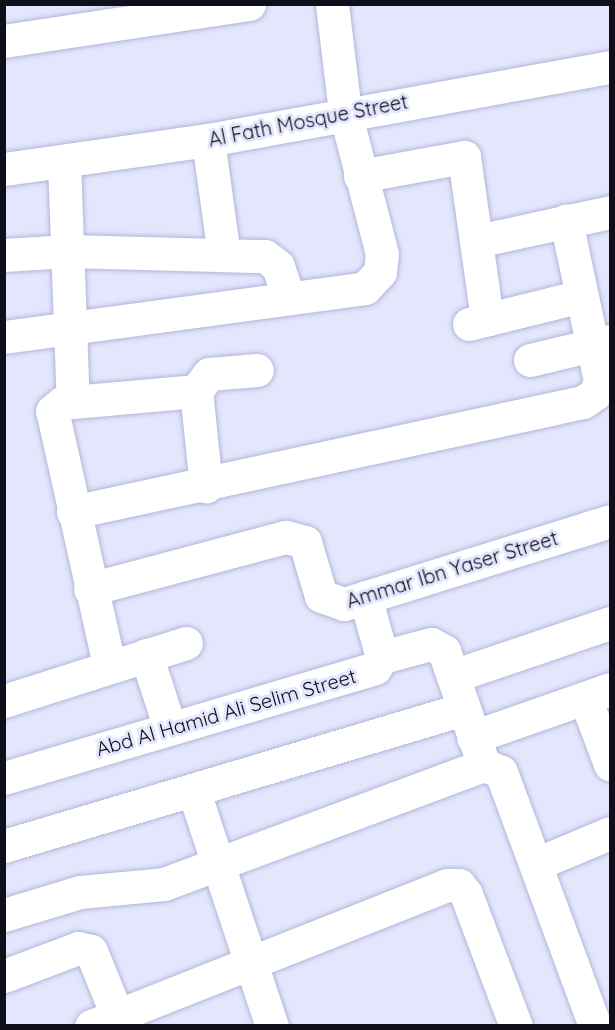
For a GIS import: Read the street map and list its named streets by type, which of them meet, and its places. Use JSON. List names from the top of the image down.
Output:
{
  "streets": {
    "street": ["Al Fath Mosque Street", "Ammar Ibn Yaser Street", "Abd Al Hamid Ali Selim Street"]
  }
}
